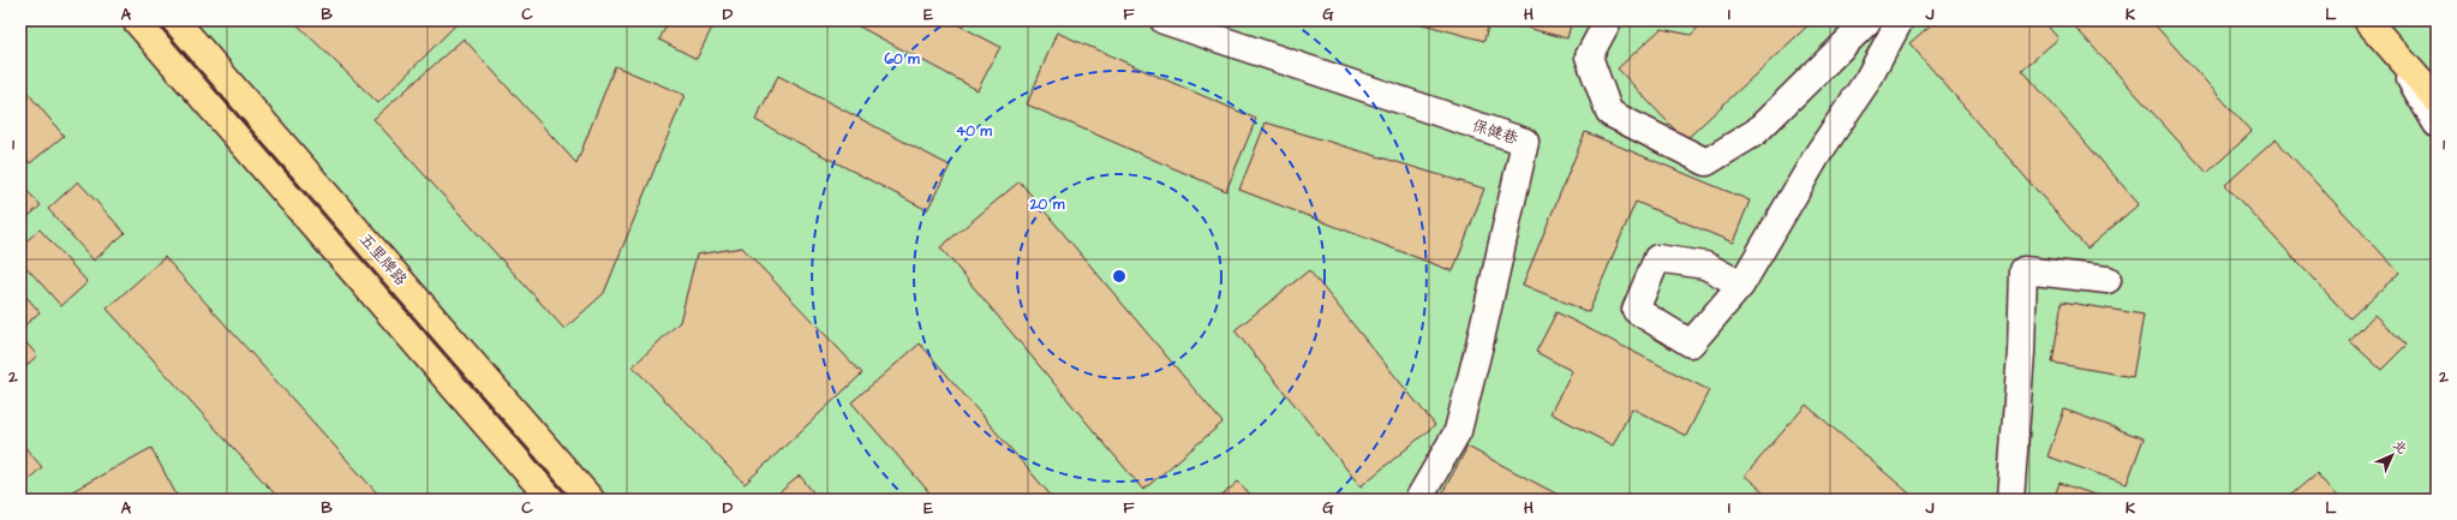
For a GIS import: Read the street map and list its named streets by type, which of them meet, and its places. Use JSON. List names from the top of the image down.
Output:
{
  "streets": {
    "main road": ["五里牌路"],
    "street": ["保健巷"]
  },
  "north": "top right",
  "grid": {
    "columns": [
      "A",
      "B",
      "C",
      "D",
      "E",
      "F",
      "G",
      "H",
      "I",
      "J",
      "K",
      "L"
    ],
    "rows": ["1", "2"]
  },
  "rings": ["60 m", "40 m", "20 m"]
}
